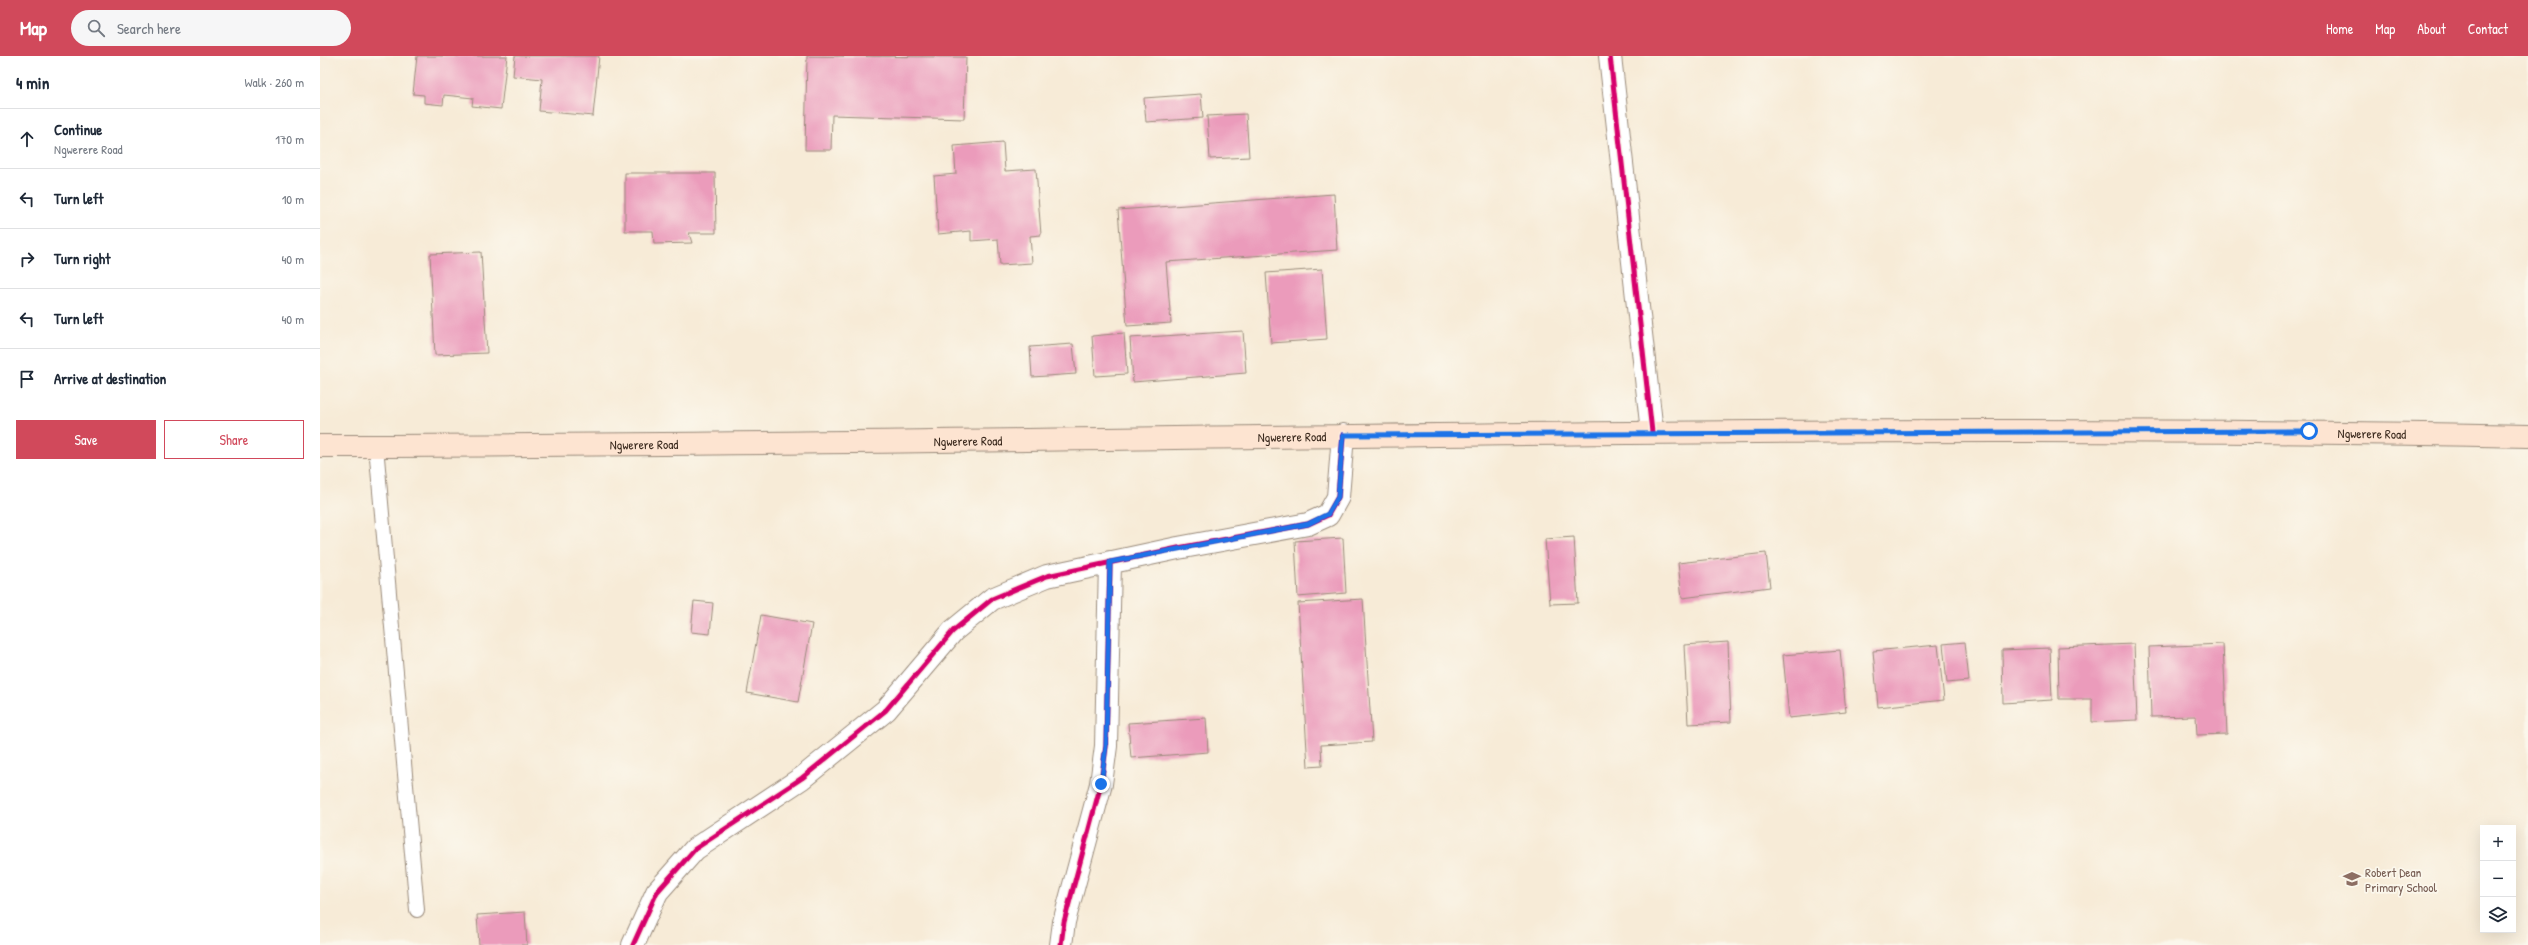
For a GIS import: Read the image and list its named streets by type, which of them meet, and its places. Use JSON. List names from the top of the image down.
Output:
{
  "streets": {
    "main road": ["Ngwerere Road"]
  },
  "places": {
    "school or university": ["Robert Dean Primary School"]
  },
  "page": {
    "header": "Map",
    "search": "Search here",
    "nav": [
      "Home",
      "Map",
      "About",
      "Contact"
    ],
    "heading": ["4 min", "Walk · 260 m"],
    "list": [
      ["Continue", "Ngwerere Road", "170 m"],
      ["Turn left", "10 m"],
      ["Turn right", "40 m"],
      ["Turn left", "40 m"],
      "Arrive at destination"
    ],
    "buttons": ["Save", "Share"],
    "map_buttons": ["+", "−"]
  }
}
